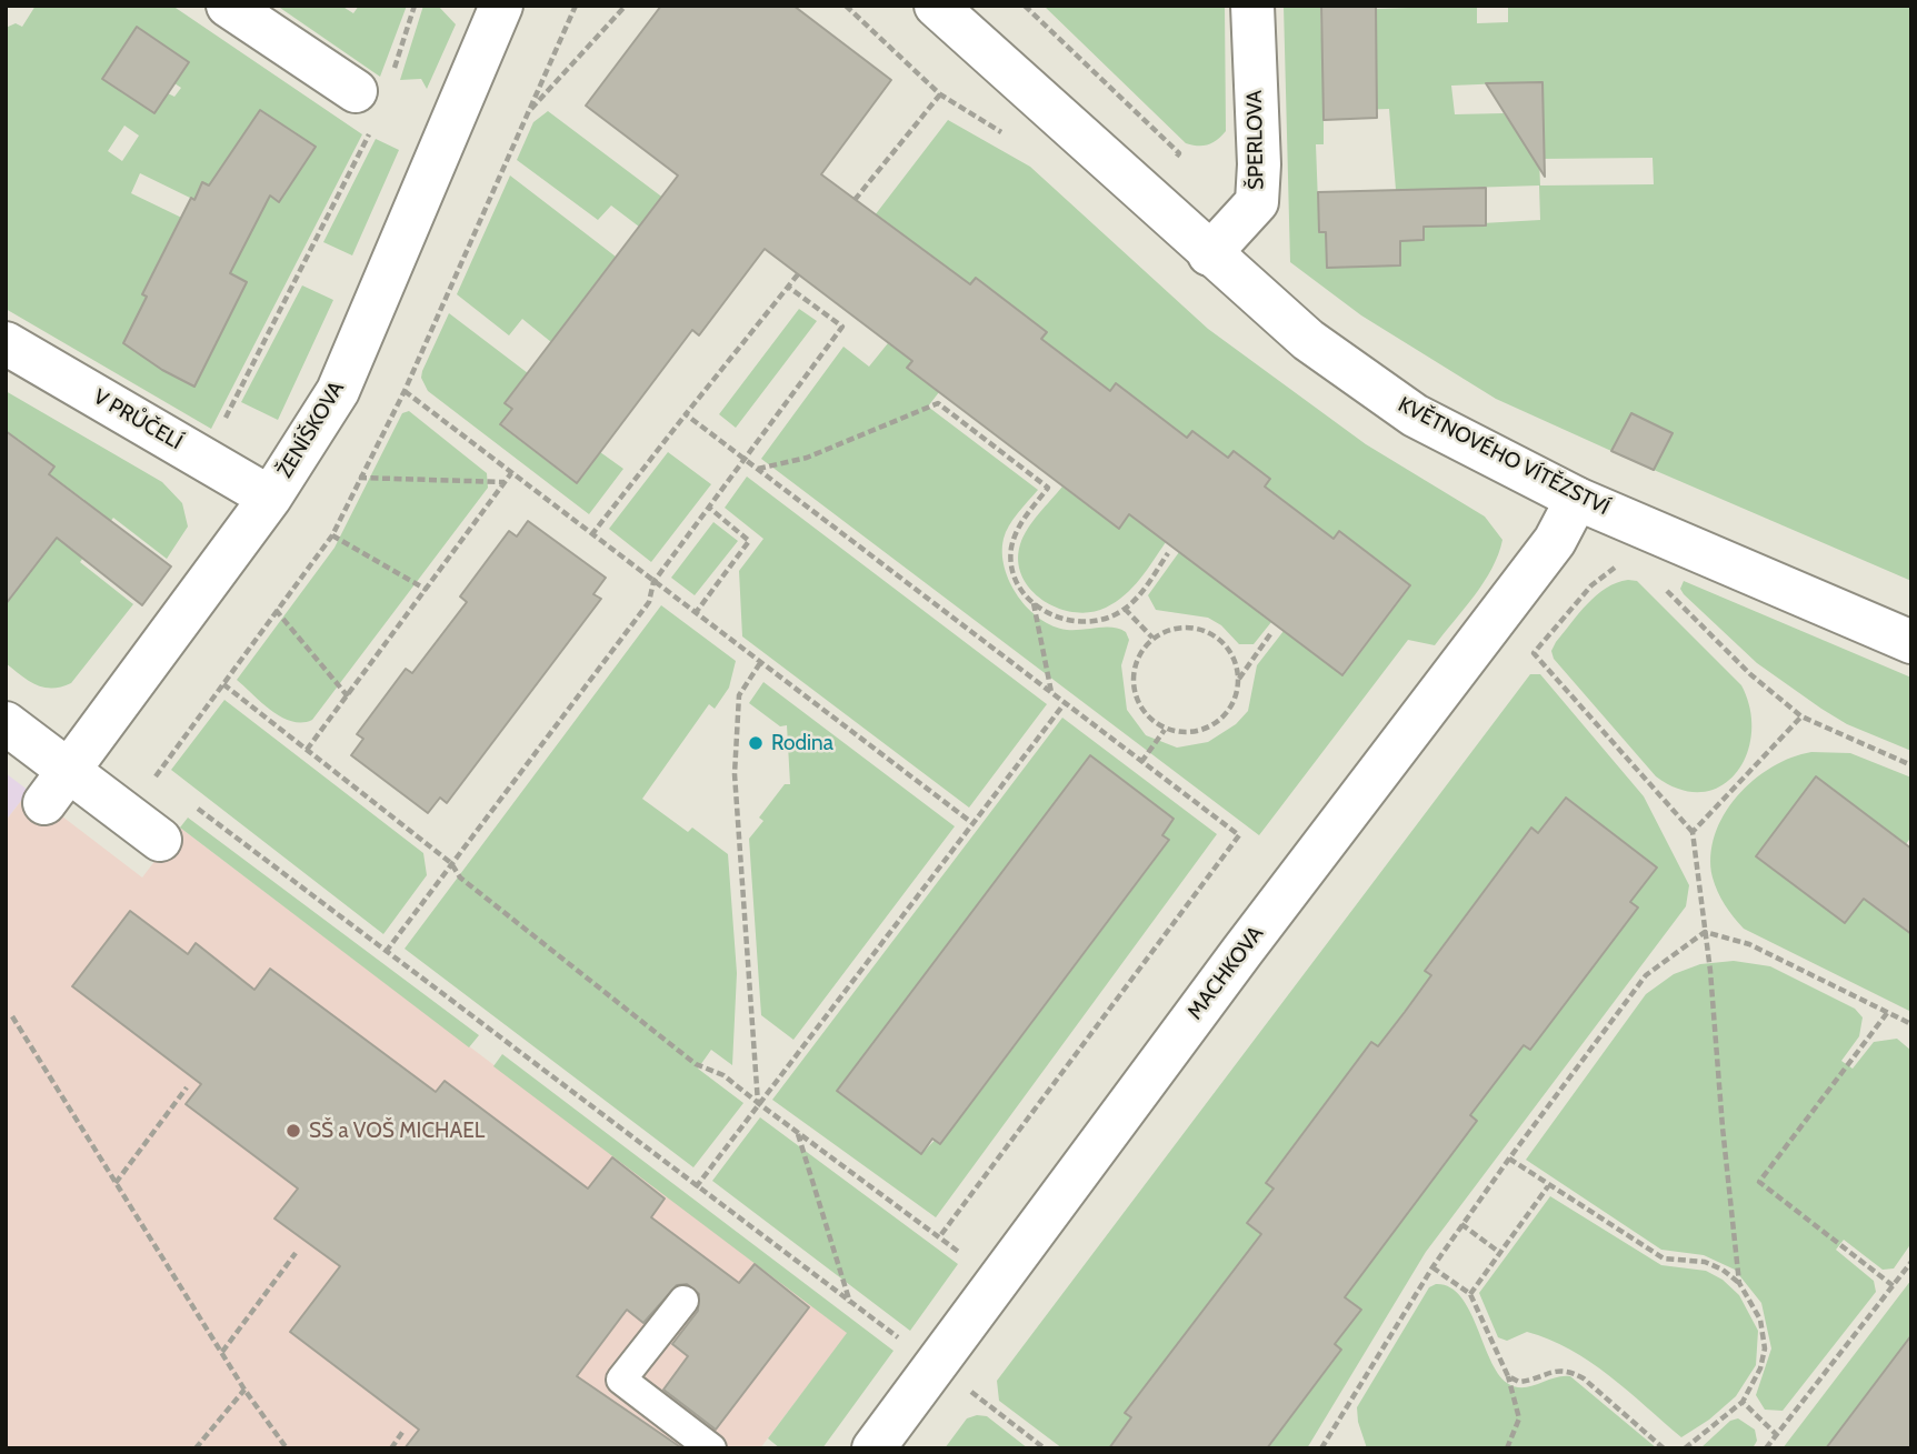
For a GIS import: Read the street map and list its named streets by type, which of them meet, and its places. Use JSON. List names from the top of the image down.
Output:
{
  "streets": {
    "street": [
      "ŠPERLOVA",
      "V PRŮČELÍ",
      "ŽENÍŠKOVA",
      "KVĚTNOVÉHO VÍTĚZSTVÍ",
      "MACHKOVA"
    ]
  },
  "crossings": [
    ["ŠPERLOVA", "KVĚTNOVÉHO VÍTĚZSTVÍ"],
    ["V PRŮČELÍ", "ŽENÍŠKOVA"],
    ["KVĚTNOVÉHO VÍTĚZSTVÍ", "MACHKOVA"]
  ],
  "places": ["Rodina", "SŠ a VOŠ MICHAEL"]
}
